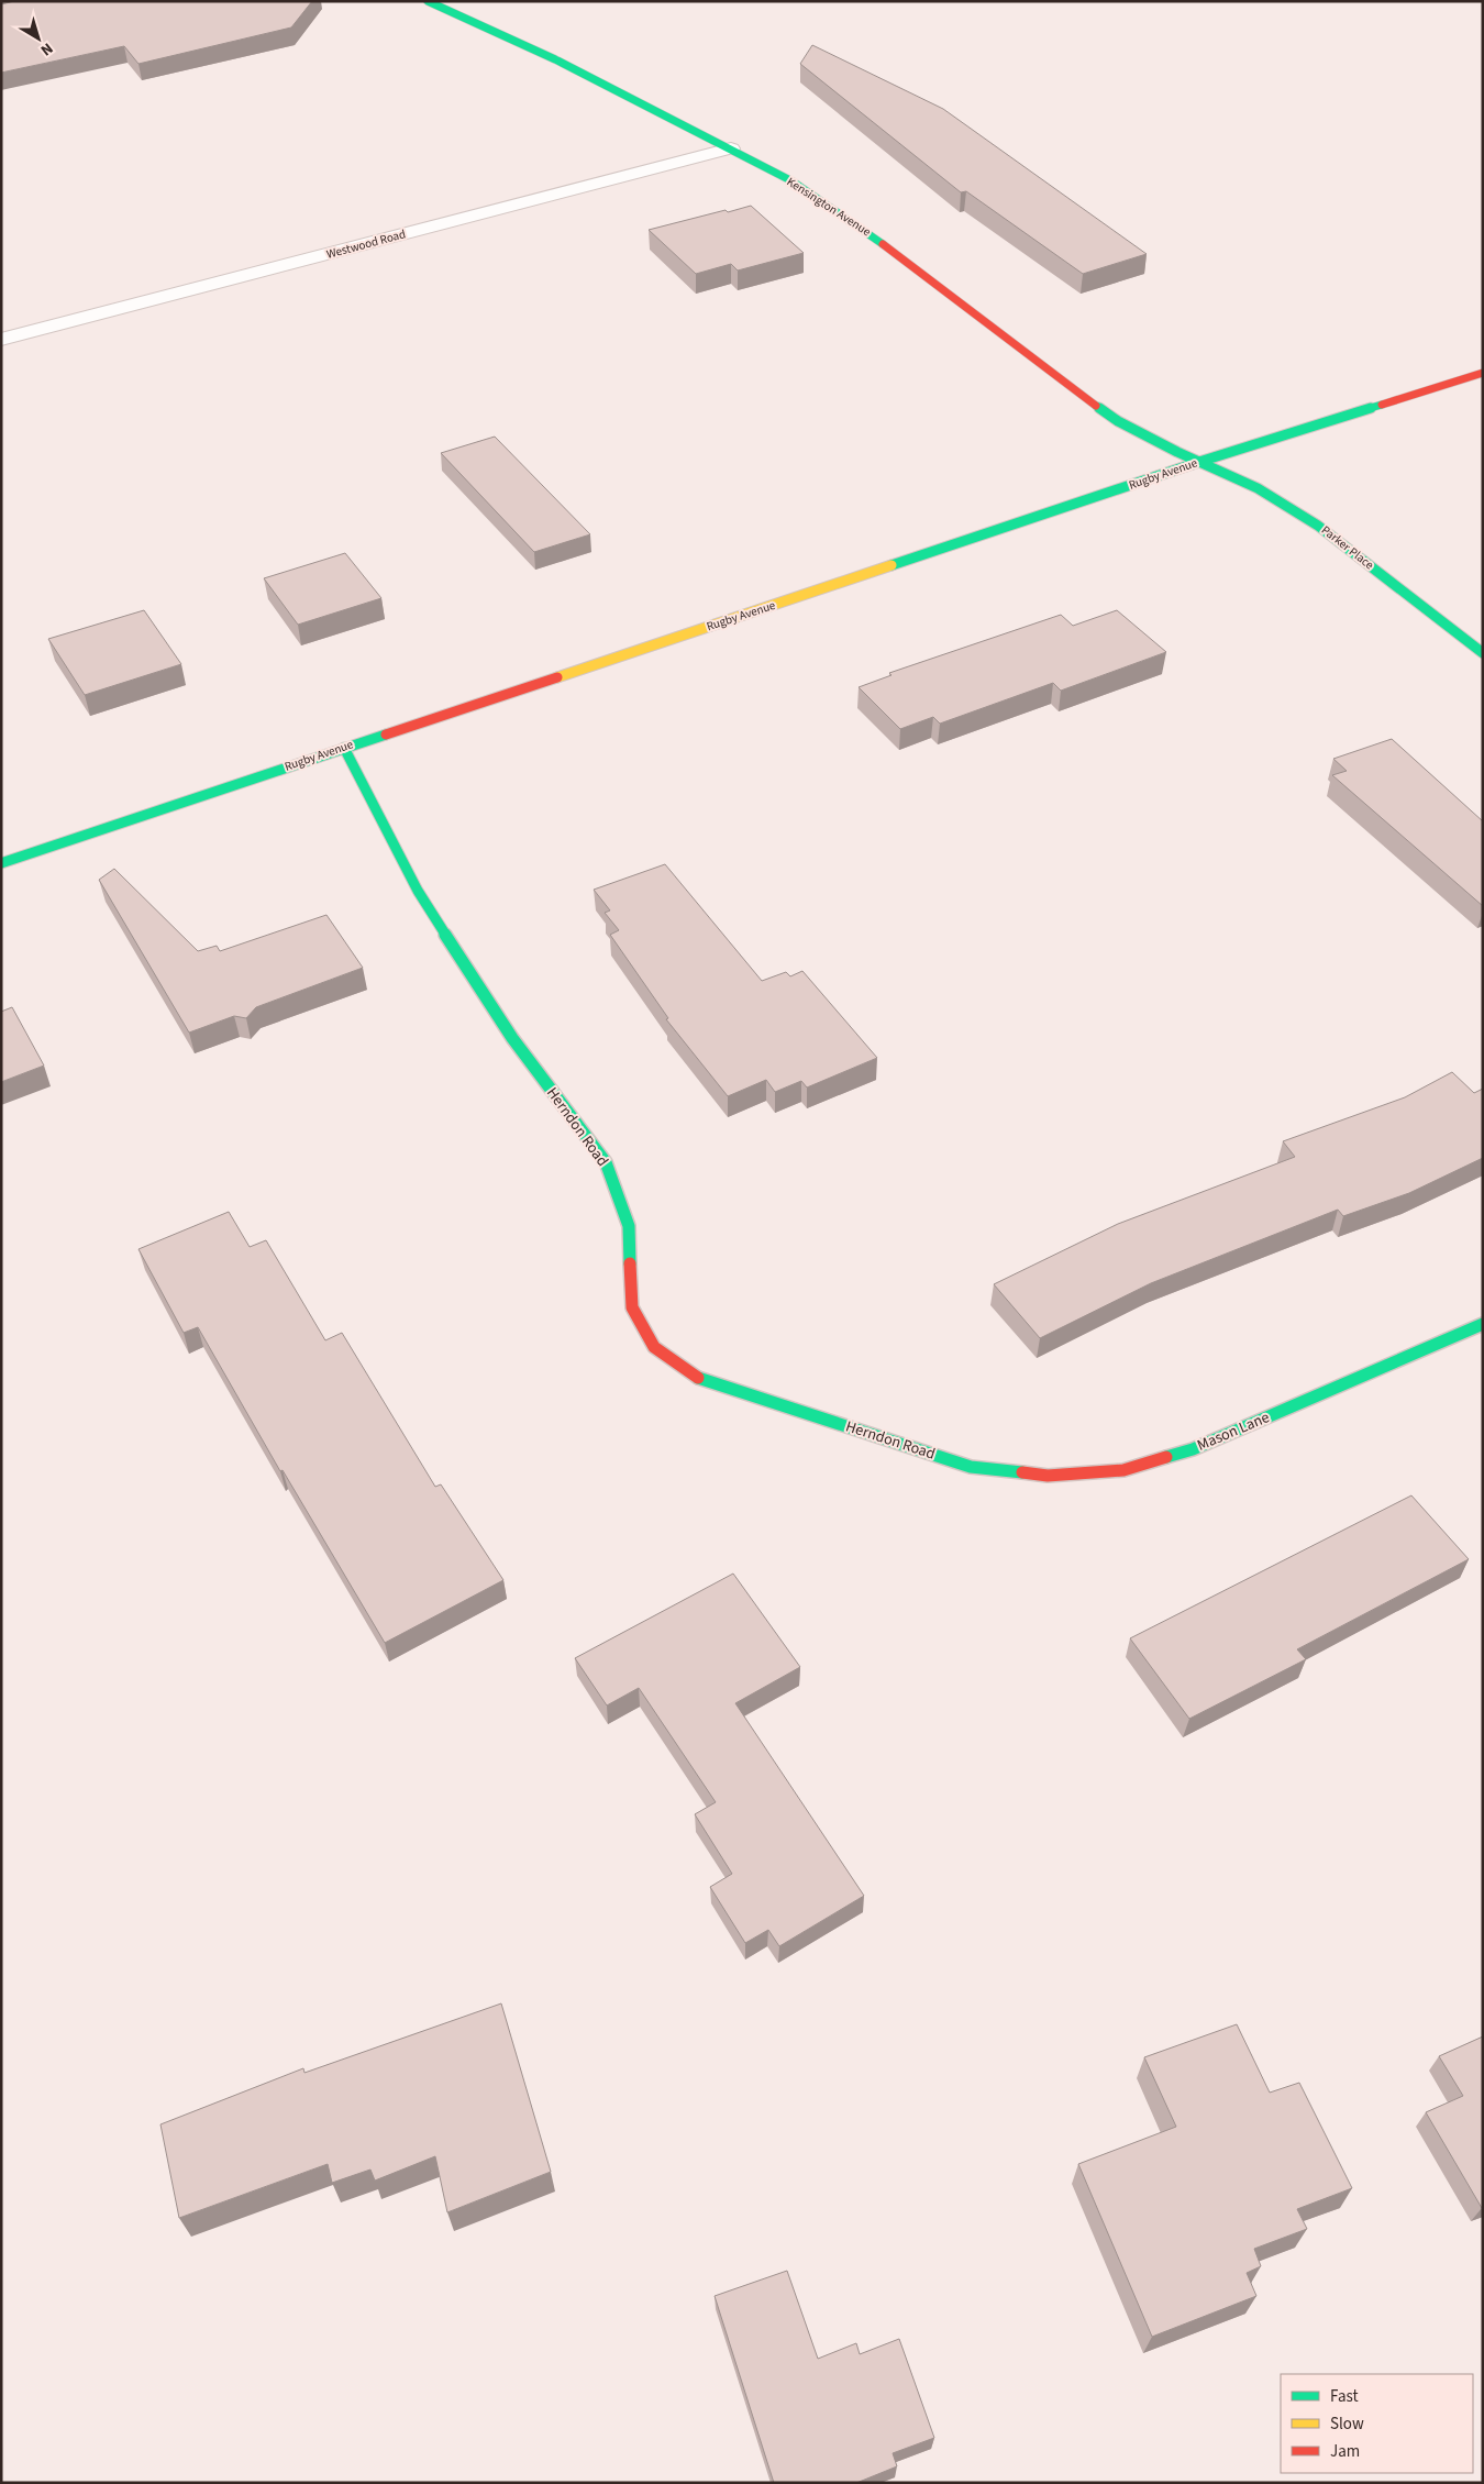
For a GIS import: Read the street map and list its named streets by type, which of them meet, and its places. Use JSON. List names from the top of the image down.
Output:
{
  "streets": {
    "street": [
      "Kensington Avenue",
      "Westwood Road",
      "Rugby Avenue",
      "Parker Place",
      "Herndon Road",
      "Mason Lane"
    ]
  },
  "crossings": [
    ["Kensington Avenue", "Westwood Road"],
    ["Kensington Avenue", "Rugby Avenue"],
    ["Kensington Avenue", "Parker Place"],
    ["Rugby Avenue", "Parker Place"],
    ["Rugby Avenue", "Herndon Road"],
    ["Herndon Road", "Mason Lane"]
  ],
  "legend": ["Fast", "Slow", "Jam"],
  "north": "bottom right"
}
